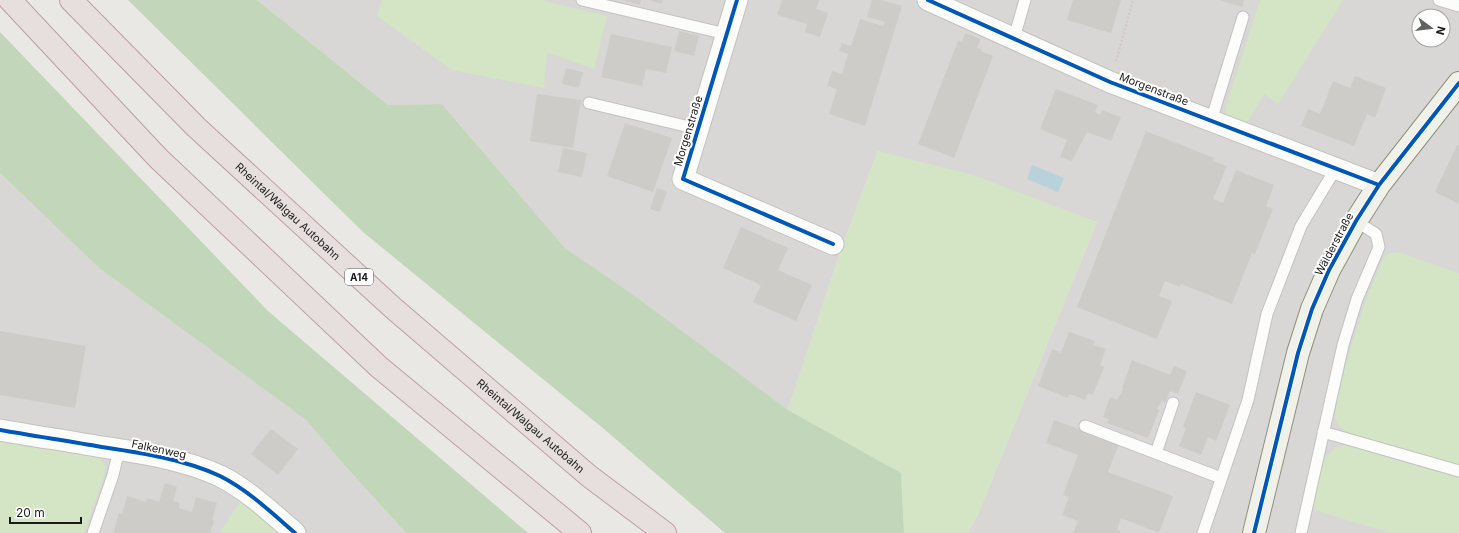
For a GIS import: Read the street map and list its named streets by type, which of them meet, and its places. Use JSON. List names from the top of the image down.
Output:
{
  "streets": {
    "highway": ["Rheintal/Walgau Autobahn", "A14"],
    "main road": ["Wälderstraße"],
    "street": ["Morgenstraße", "Falkenweg"]
  },
  "crossings": [
    ["Morgenstraße", "Wälderstraße"]
  ],
  "scale_bar": "20 m",
  "north": "right"
}
